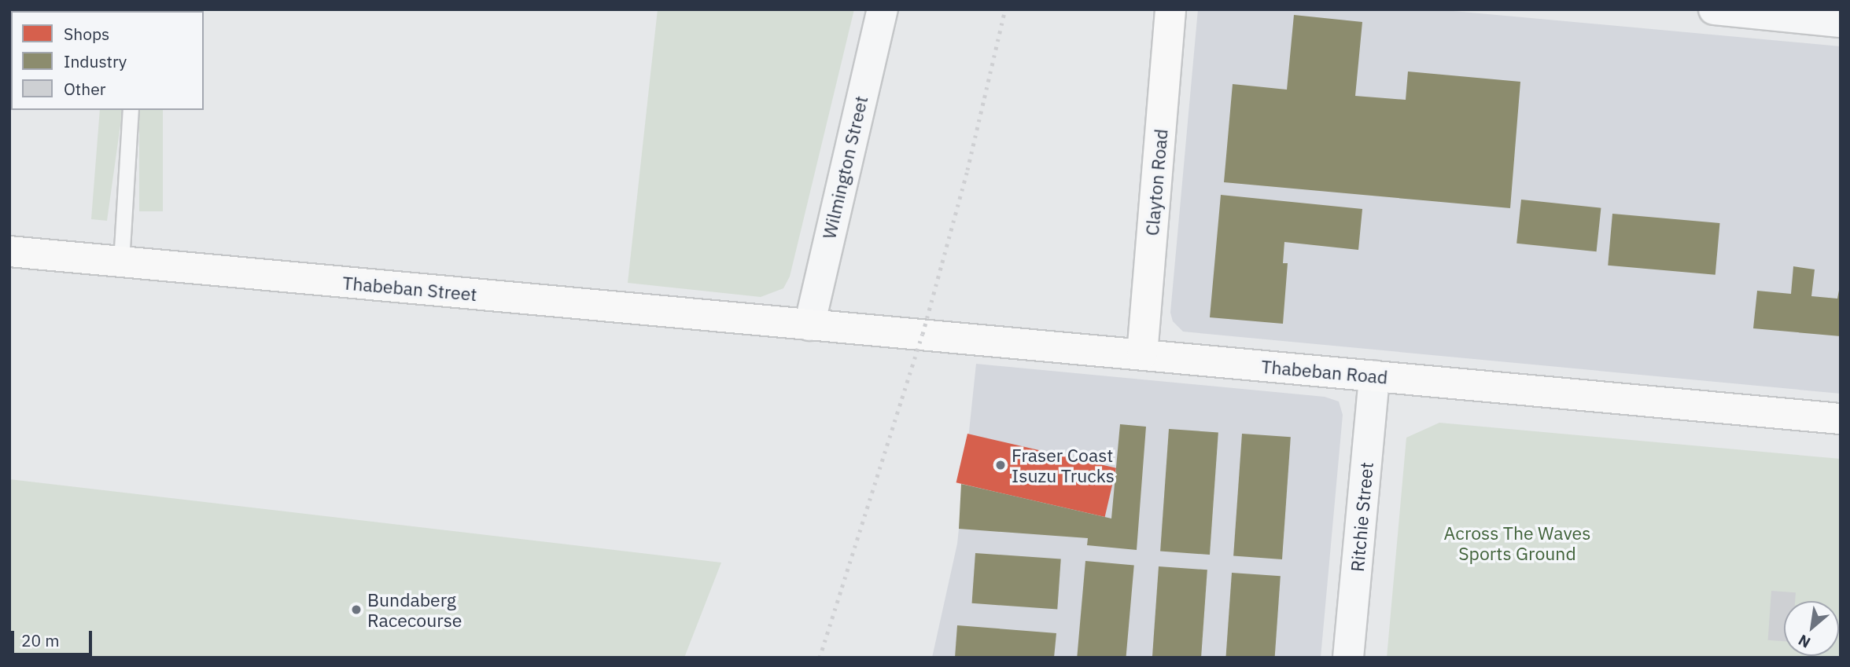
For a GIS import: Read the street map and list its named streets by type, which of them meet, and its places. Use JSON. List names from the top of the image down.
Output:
{
  "streets": {
    "street": [
      "Wilmington Street",
      "Clayton Road",
      "Thabeban Street",
      "Thabeban Road",
      "Ritchie Street"
    ]
  },
  "crossings": [
    ["Wilmington Street", "Thabeban Street"],
    ["Wilmington Street", "Thabeban Road"],
    ["Clayton Road", "Thabeban Road"],
    ["Thabeban Street", "Thabeban Road"],
    ["Thabeban Road", "Ritchie Street"]
  ],
  "parks": ["Across The Waves Sports Ground"],
  "places": ["Fraser Coast Isuzu Trucks", "Bundaberg Racecourse"],
  "legend": ["Shops", "Industry", "Other"],
  "scale_bar": "20 m",
  "north": "bottom left"
}
